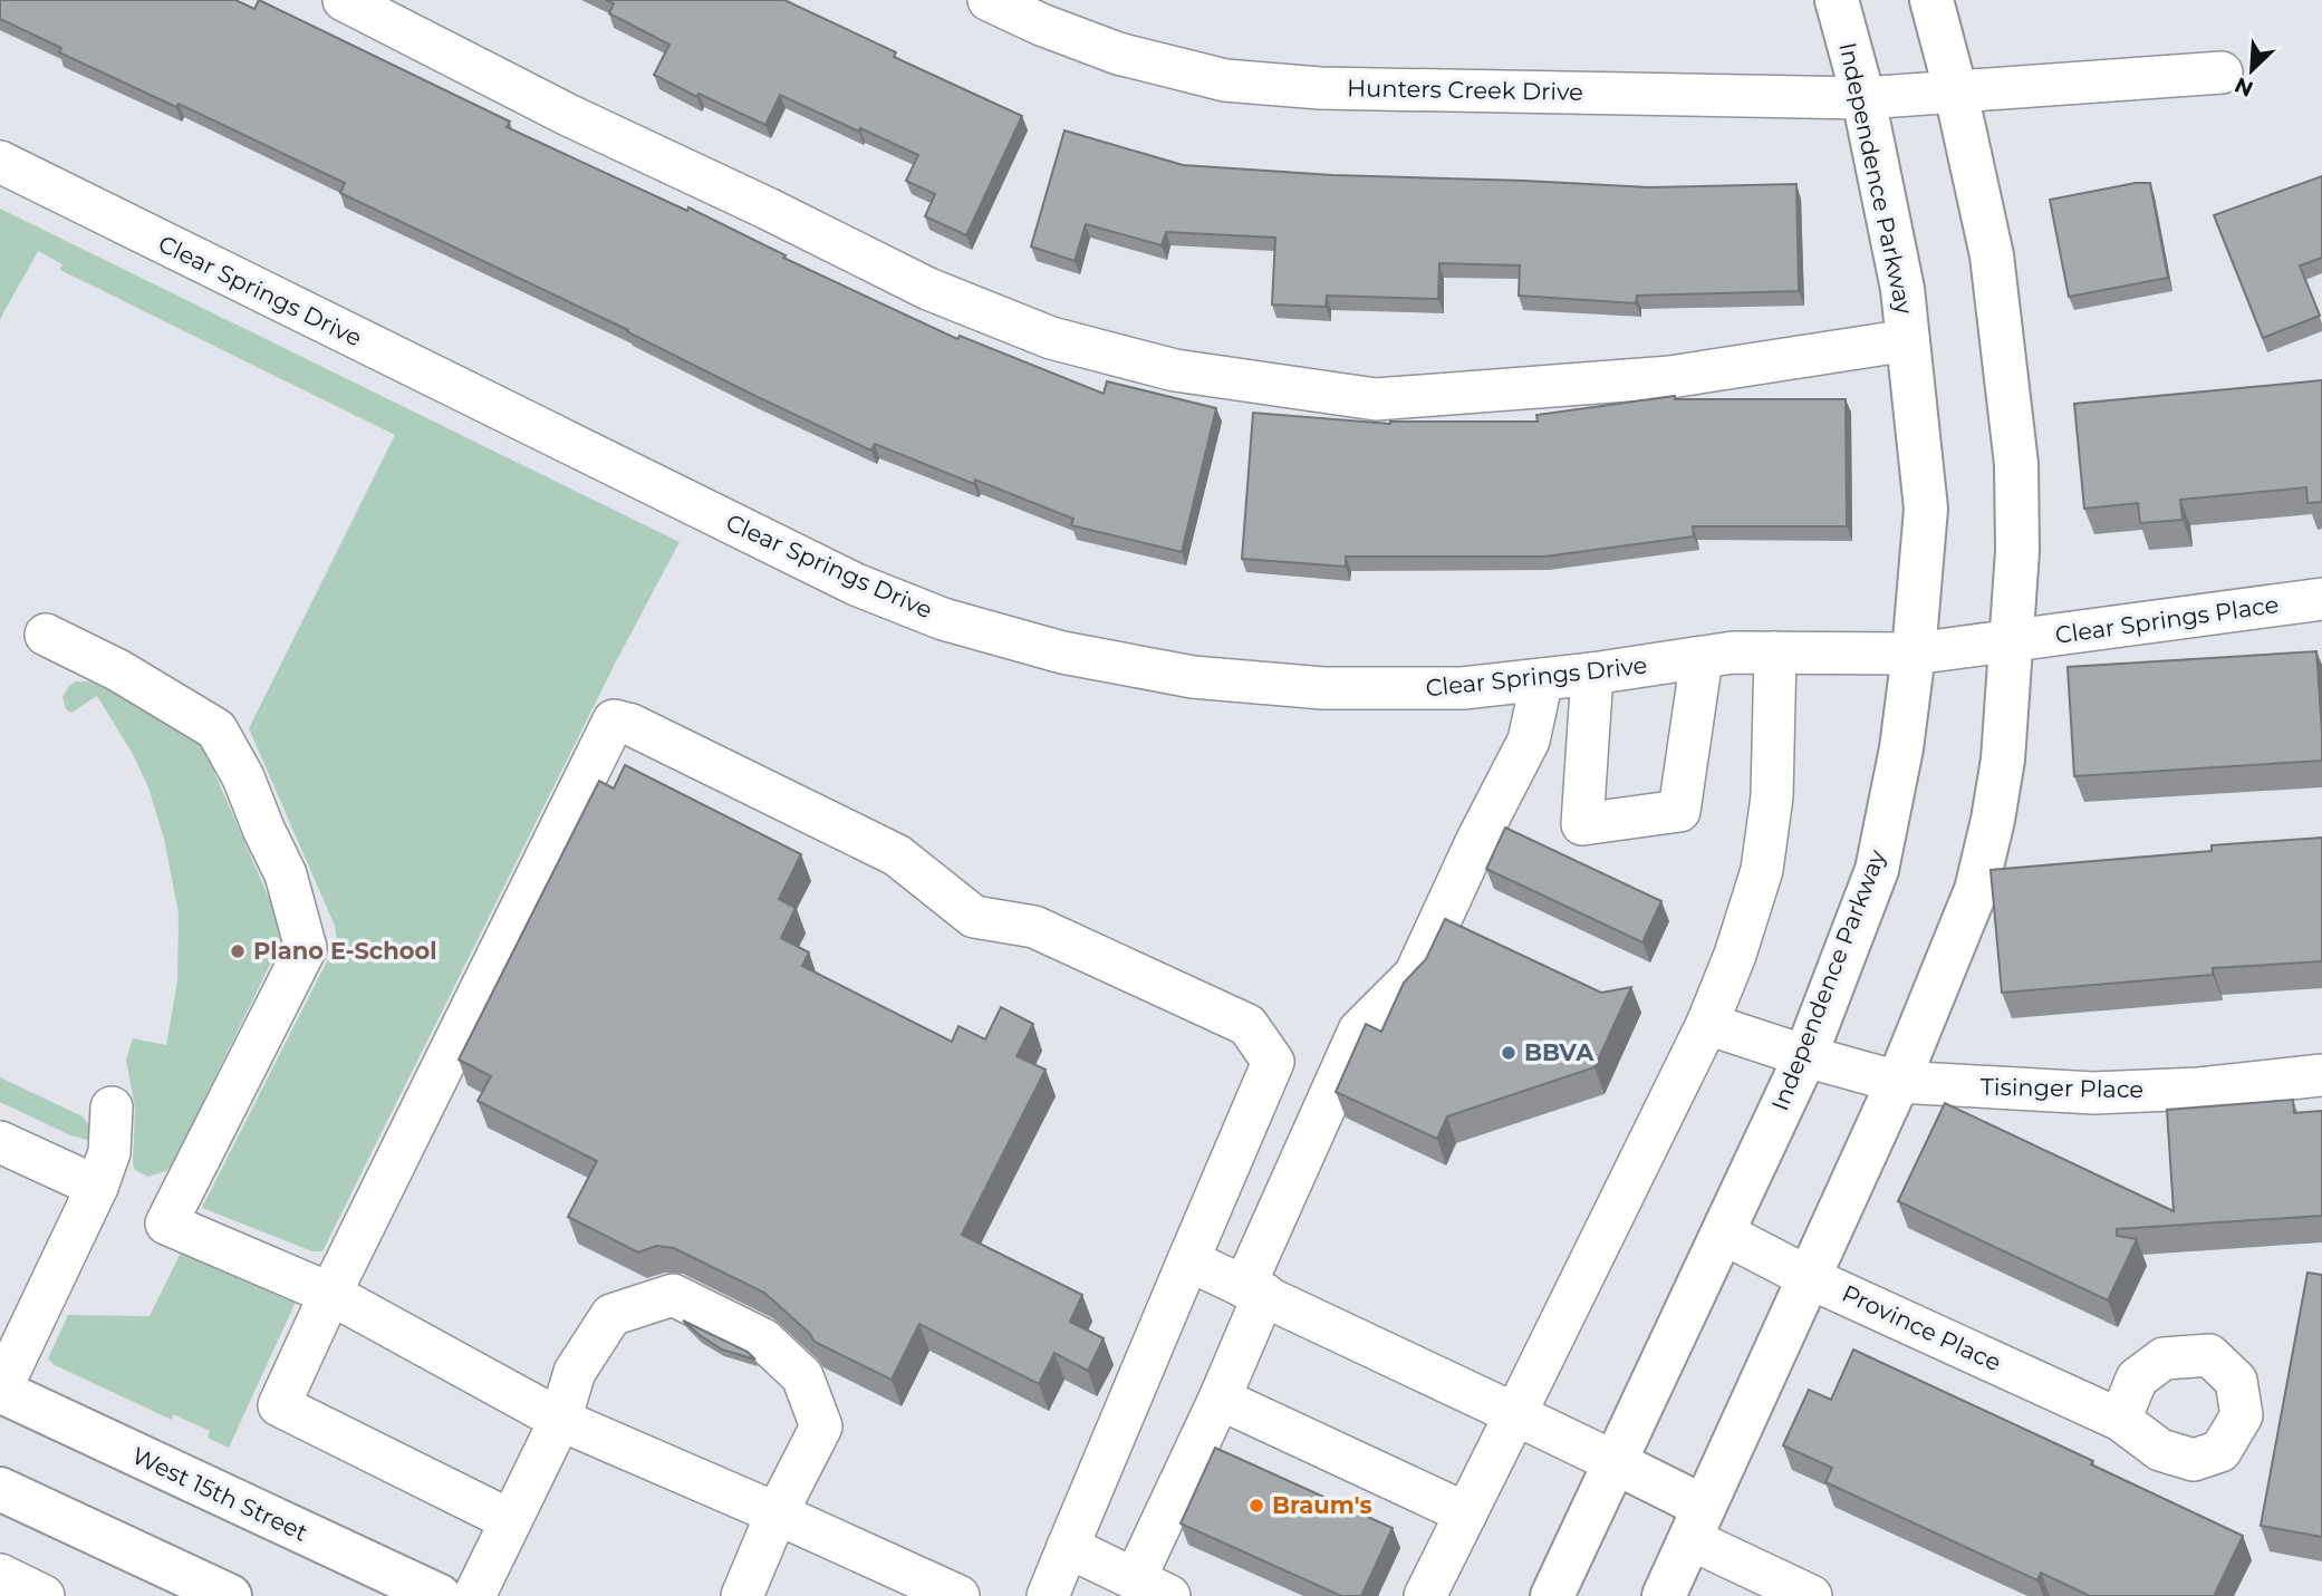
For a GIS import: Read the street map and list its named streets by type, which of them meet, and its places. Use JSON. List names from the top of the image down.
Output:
{
  "streets": {
    "main road": ["Independence Parkway", "West 15th Street"],
    "street": [
      "Hunters Creek Drive",
      "Clear Springs Drive",
      "Clear Springs Place",
      "Tisinger Place",
      "Province Place"
    ]
  },
  "crossings": [
    ["Hunters Creek Drive", "Independence Parkway"],
    ["Independence Parkway", "Clear Springs Drive"],
    ["Independence Parkway", "Tisinger Place"],
    ["Independence Parkway", "Province Place"],
    ["Clear Springs Drive", "Clear Springs Place"]
  ],
  "places": ["Plano E-School", "BBVA", "Braum's"],
  "north": "bottom left"
}
